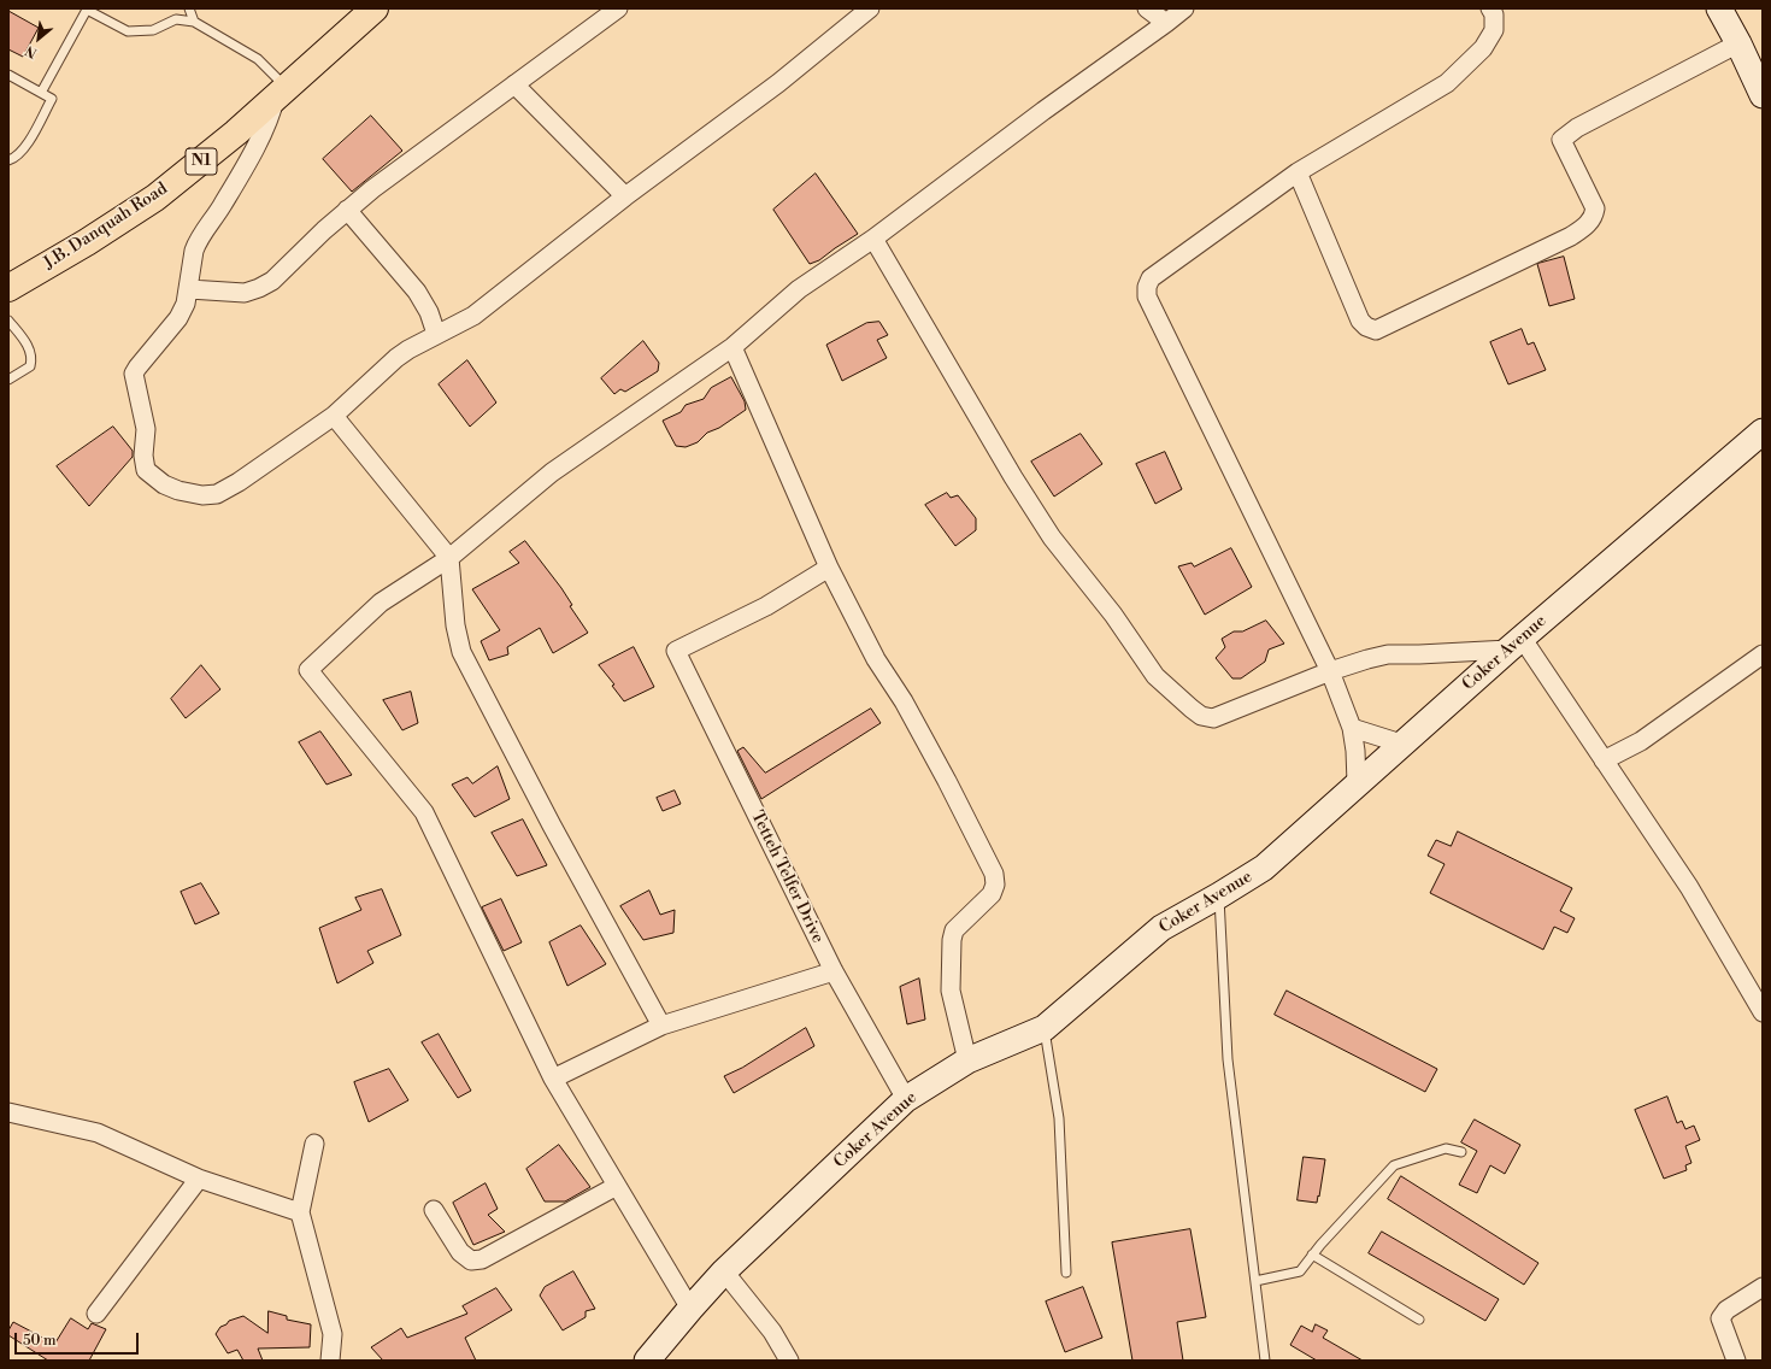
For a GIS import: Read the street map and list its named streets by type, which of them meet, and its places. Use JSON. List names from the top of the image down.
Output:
{
  "streets": {
    "highway": ["N1", "J.B. Danquah Road"],
    "street": ["Coker Avenue", "Tetteh Telfer Drive"]
  },
  "crossings": [
    ["Coker Avenue", "Tetteh Telfer Drive"]
  ],
  "scale_bar": "50 m",
  "north": "bottom left"
}
